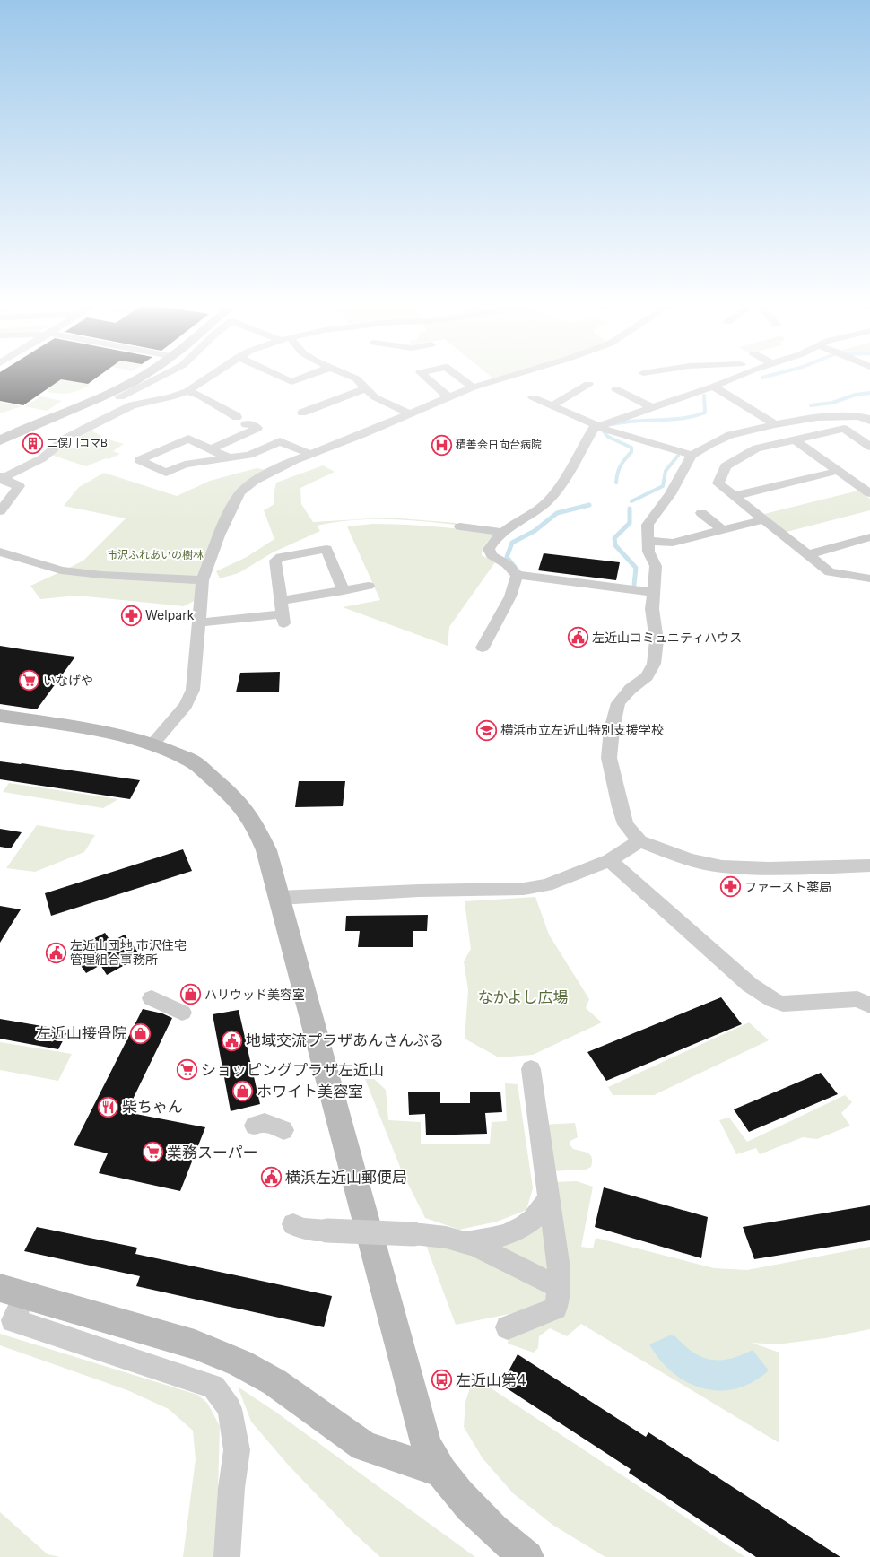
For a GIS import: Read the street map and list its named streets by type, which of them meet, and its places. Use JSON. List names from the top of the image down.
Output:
{
  "parks": ["市沢ふれあいの樹林", "なかよし広場"],
  "places": {
    "building": ["二俣川コマB"],
    "hospital": ["積善会日向台病院"],
    "pharmacy": ["Welpark", "ファースト薬局"],
    "public building": [
      "左近山コミュニティハウス",
      "左近山団地 市沢住宅 管理組合事務所",
      "地域交流プラザあんさんぶる",
      "横浜左近山郵便局"
    ],
    "supermarket": ["いなげや", "ショッピングプラザ左近山", "業務スーパー"],
    "school or university": ["横浜市立左近山特別支援学校"],
    "shop": ["ハリウッド美容室", "左近山接骨院", "ホワイト美容室"],
    "restaurant": ["柴ちゃん"],
    "bus stop": ["左近山第4"]
  }
}
